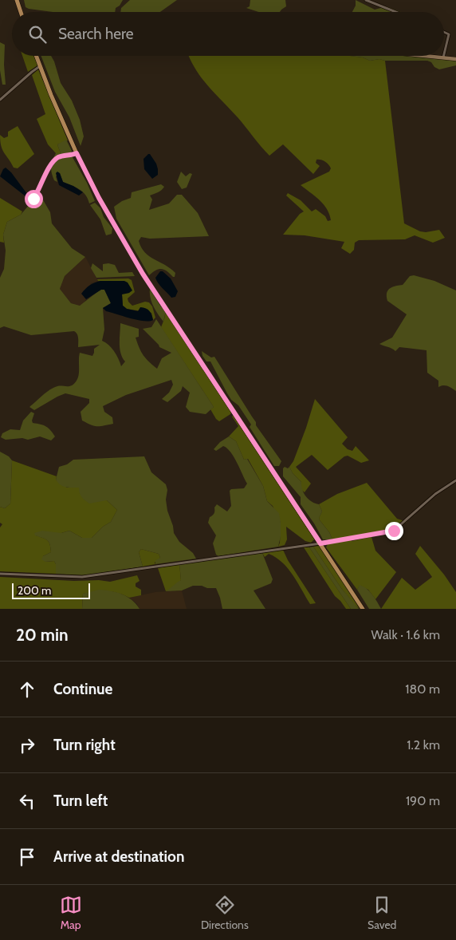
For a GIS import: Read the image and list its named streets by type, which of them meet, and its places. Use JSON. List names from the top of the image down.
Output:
{
  "scale_bar": "200 m",
  "page": {
    "search": "Search here",
    "scale": "200 m",
    "heading": ["20 min", "Walk · 1.6 km"],
    "list": [
      ["Continue", "180 m"],
      ["Turn right", "1.2 km"],
      ["Turn left", "190 m"],
      "Arrive at destination"
    ],
    "nav": ["Map", "Directions", "Saved"]
  }
}
